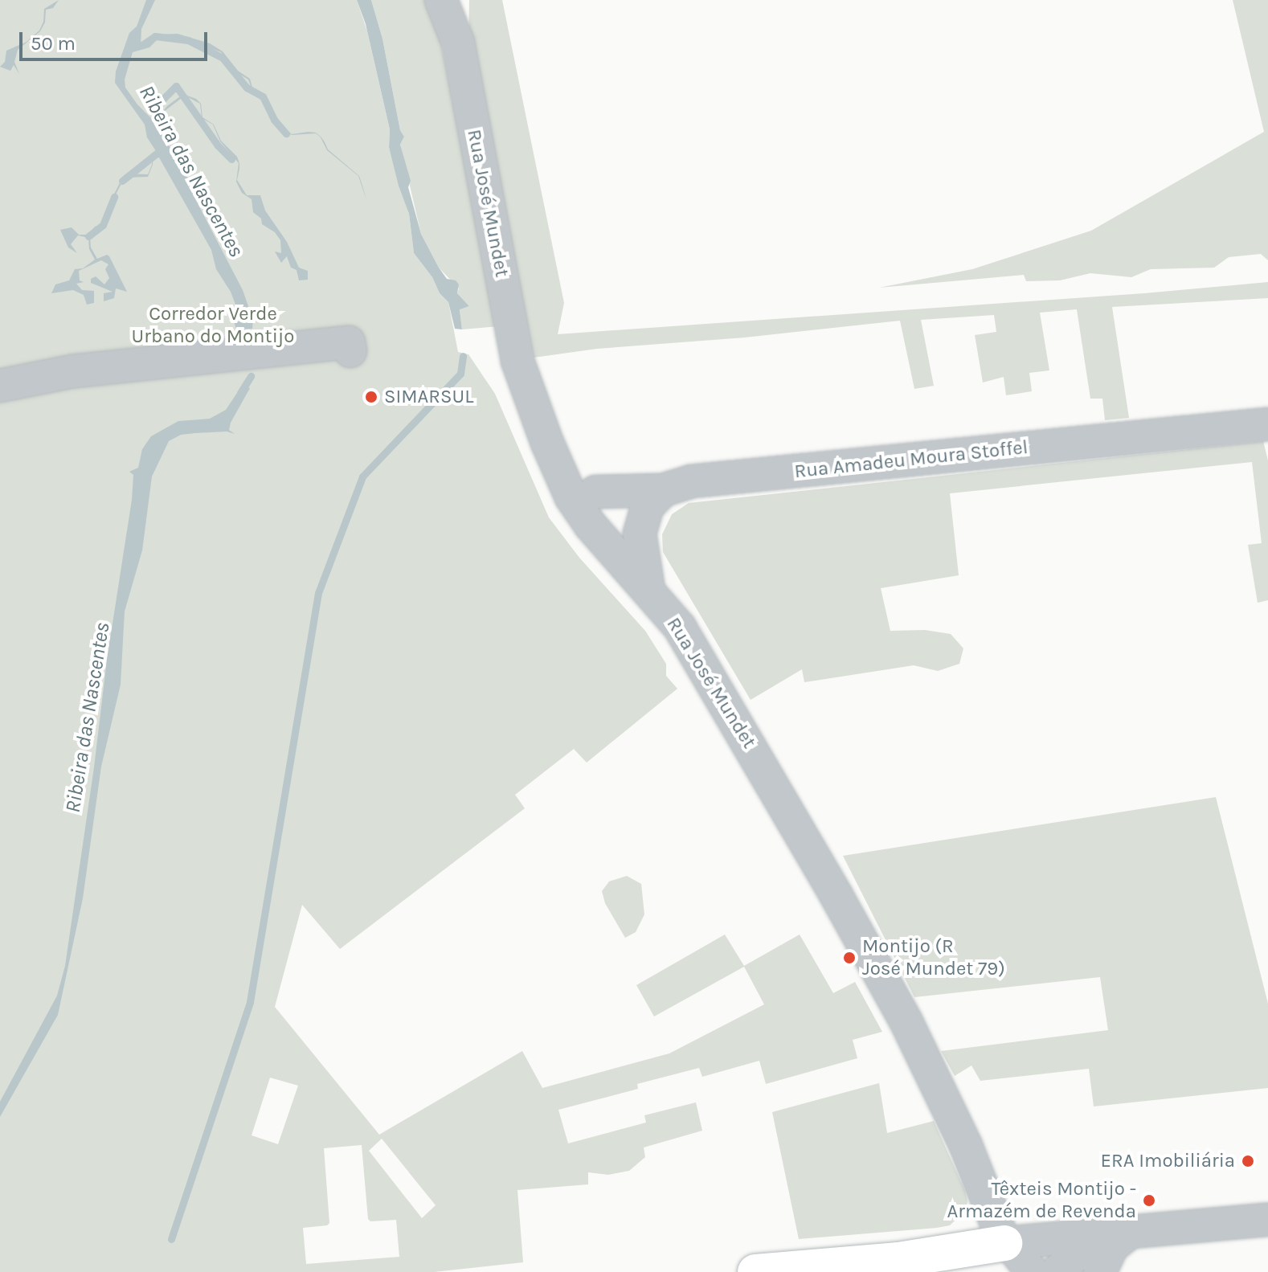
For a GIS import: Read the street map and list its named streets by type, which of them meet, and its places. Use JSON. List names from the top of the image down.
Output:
{
  "streets": {
    "street": ["Rua José Mundet", "Rua Amadeu Moura Stoffel"]
  },
  "water": ["Ribeira das Nascentes"],
  "parks": ["Corredor Verde Urbano do Montijo"],
  "places": [
    "SIMARSUL",
    "Montijo (R José Mundet 79)",
    "ERA Imobiliária",
    "Têxteis Montijo - Armazém de Revenda"
  ],
  "scale_bar": "50 m"
}
